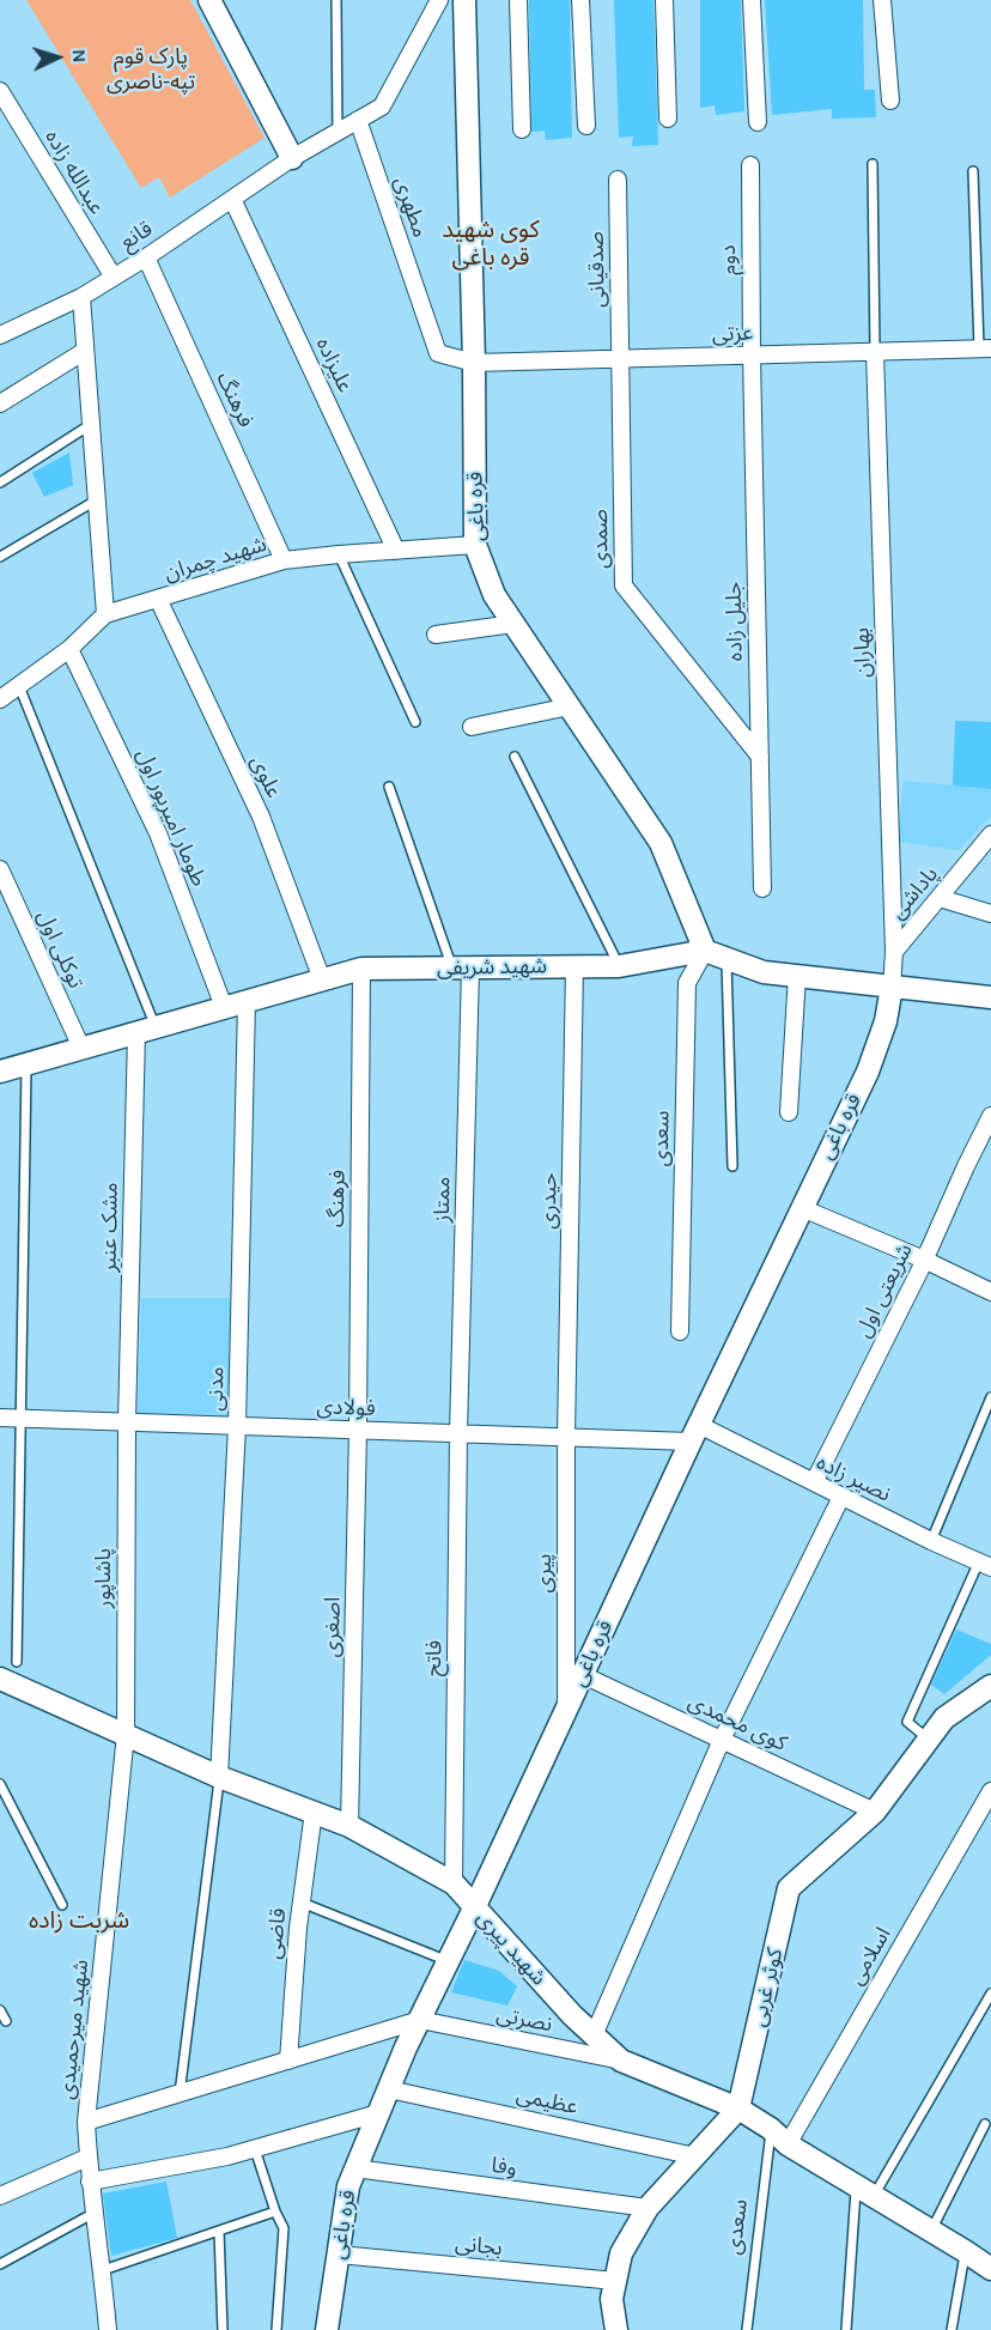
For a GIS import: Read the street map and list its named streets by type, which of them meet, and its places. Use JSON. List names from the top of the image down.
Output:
{
  "streets": {
    "street": [
      "عبدالله زاده",
      "مطهری",
      "قانع",
      "دوم",
      "صدقیانی",
      "عزتی",
      "علیزاده",
      "فرهنگ",
      "قره باغی",
      "صمدی",
      "شهید چمران",
      "جلیل زاده",
      "بهاران",
      "علوی",
      "طومار امیرپور اول",
      "پاداشی",
      "توکلی اول",
      "شهید شریفى",
      "سعدی",
      "ممتاز",
      "حیدری",
      "مشک عنبر",
      "شریعتی اول",
      "مدنی",
      "فولادی",
      "نصیر زاده",
      "پیری",
      "پاشاپور",
      "اصغری",
      "فاتح",
      "کوی محمدی",
      "قاضی",
      "شهید پیری",
      "اسلامی",
      "کوثر غربی",
      "نصرتی",
      "شهید میرحمیدی",
      "عظیمی",
      "وفا",
      "بجانی"
    ]
  },
  "crossings": [
    ["عبدالله زاده", "قانع"],
    ["مطهری", "قانع"],
    ["مطهری", "عزتی"],
    ["مطهری", "قره باغی"],
    ["قانع", "علیزاده"],
    ["قانع", "فرهنگ"],
    ["دوم", "عزتی"],
    ["دوم", "جلیل زاده"],
    ["صدقیانی", "عزتی"],
    ["صدقیانی", "صمدی"],
    ["عزتی", "قره باغی"],
    ["عزتی", "صمدی"],
    ["عزتی", "جلیل زاده"],
    ["عزتی", "بهاران"],
    ["علیزاده", "شهید چمران"],
    ["فرهنگ", "شهید چمران"],
    ["فرهنگ", "شهید شریفى"],
    ["فرهنگ", "فولادی"],
    ["فرهنگ", "اصغری"],
    ["قره باغی", "شهید چمران"],
    ["قره باغی", "پاداشی"],
    ["قره باغی", "شهید شریفى"],
    ["قره باغی", "سعدی"],
    ["قره باغی", "فولادی"],
    ["قره باغی", "نصیر زاده"],
    ["قره باغی", "پیری"],
    ["قره باغی", "کوی محمدی"],
    ["قره باغی", "شهید پیری"],
    ["قره باغی", "نصرتی"],
    ["قره باغی", "عظیمی"],
    ["قره باغی", "وفا"],
    ["قره باغی", "بجانی"],
    ["صمدی", "جلیل زاده"],
    ["شهید چمران", "علوی"],
    ["شهید چمران", "طومار امیرپور اول"],
    ["بهاران", "پاداشی"],
    ["علوی", "شهید شریفى"],
    ["طومار امیرپور اول", "شهید شریفى"],
    ["توکلی اول", "شهید شریفى"],
    ["شهید شریفى", "سعدی"],
    ["شهید شریفى", "ممتاز"],
    ["شهید شریفى", "حیدری"],
    ["شهید شریفى", "مشک عنبر"],
    ["شهید شریفى", "مدنی"],
    ["سعدی", "شهید پیری"],
    ["ممتاز", "فولادی"],
    ["ممتاز", "فاتح"],
    ["حیدری", "فولادی"],
    ["حیدری", "پیری"],
    ["مشک عنبر", "فولادی"],
    ["مشک عنبر", "پاشاپور"],
    ["شریعتی اول", "نصیر زاده"],
    ["مدنی", "فولادی"],
    ["مدنی", "شهید پیری"],
    ["فولادی", "نصیر زاده"],
    ["فولادی", "پیری"],
    ["فولادی", "پاشاپور"],
    ["فولادی", "اصغری"],
    ["فولادی", "فاتح"],
    ["پاشاپور", "شهید پیری"],
    ["پاشاپور", "شهید میرحمیدی"],
    ["اصغری", "شهید پیری"],
    ["فاتح", "شهید پیری"],
    ["کوی محمدی", "کوثر غربی"],
    ["قاضی", "شهید پیری"],
    ["شهید پیری", "اسلامی"],
    ["شهید پیری", "کوثر غربی"],
    ["شهید پیری", "نصرتی"],
    ["شهید پیری", "شهید میرحمیدی"],
    ["کوثر غربی", "عظیمی"],
    ["کوثر غربی", "وفا"],
    ["کوثر غربی", "بجانی"]
  ],
  "districts": ["کوی شهید قره باغی", "شربت زاده"],
  "parks": ["پارک قوم تپه-ناصری"],
  "north": "right"
}
